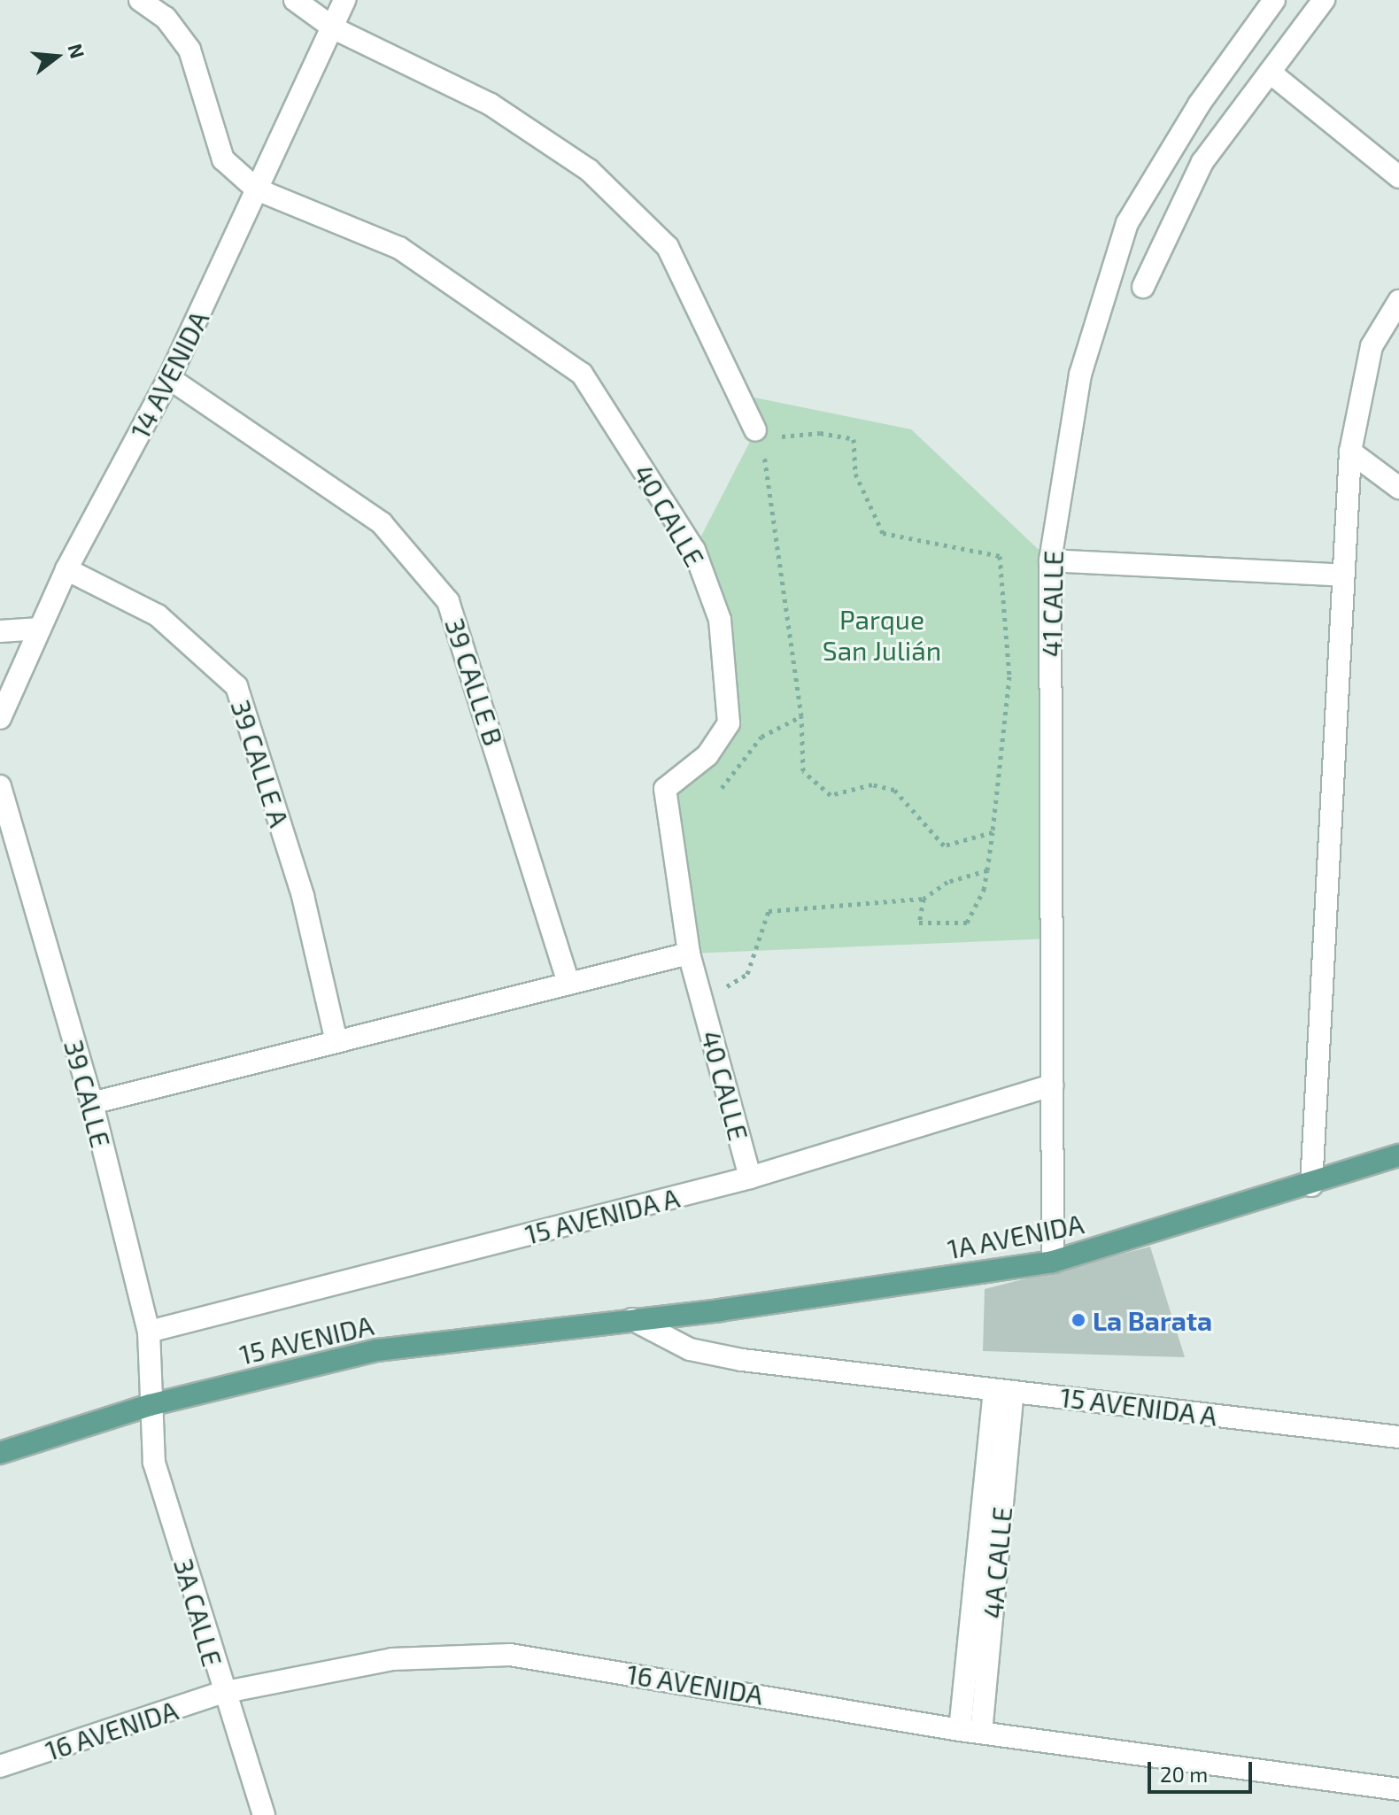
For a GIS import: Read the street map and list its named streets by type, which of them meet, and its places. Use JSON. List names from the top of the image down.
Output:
{
  "streets": {
    "main road": ["1A AVENIDA", "15 AVENIDA"],
    "street": [
      "14 AVENIDA",
      "40 CALLE",
      "41 CALLE",
      "39 CALLE B",
      "39 CALLE A",
      "39 CALLE",
      "15 AVENIDA A",
      "4A CALLE",
      "3A CALLE",
      "16 AVENIDA"
    ]
  },
  "crossings": [
    ["14 AVENIDA", "40 CALLE"],
    ["14 AVENIDA", "39 CALLE B"],
    ["14 AVENIDA", "39 CALLE A"],
    ["40 CALLE", "15 AVENIDA A"],
    ["41 CALLE", "15 AVENIDA A"],
    ["41 CALLE", "1A AVENIDA"],
    ["39 CALLE", "15 AVENIDA A"],
    ["39 CALLE", "15 AVENIDA"],
    ["39 CALLE", "3A CALLE"],
    ["15 AVENIDA A", "1A AVENIDA"],
    ["15 AVENIDA A", "15 AVENIDA"],
    ["15 AVENIDA A", "4A CALLE"],
    ["1A AVENIDA", "15 AVENIDA"],
    ["15 AVENIDA", "3A CALLE"],
    ["4A CALLE", "16 AVENIDA"],
    ["3A CALLE", "16 AVENIDA"]
  ],
  "parks": ["Parque San Julián"],
  "places": ["La Barata"],
  "scale_bar": "20 m",
  "north": "right"
}
